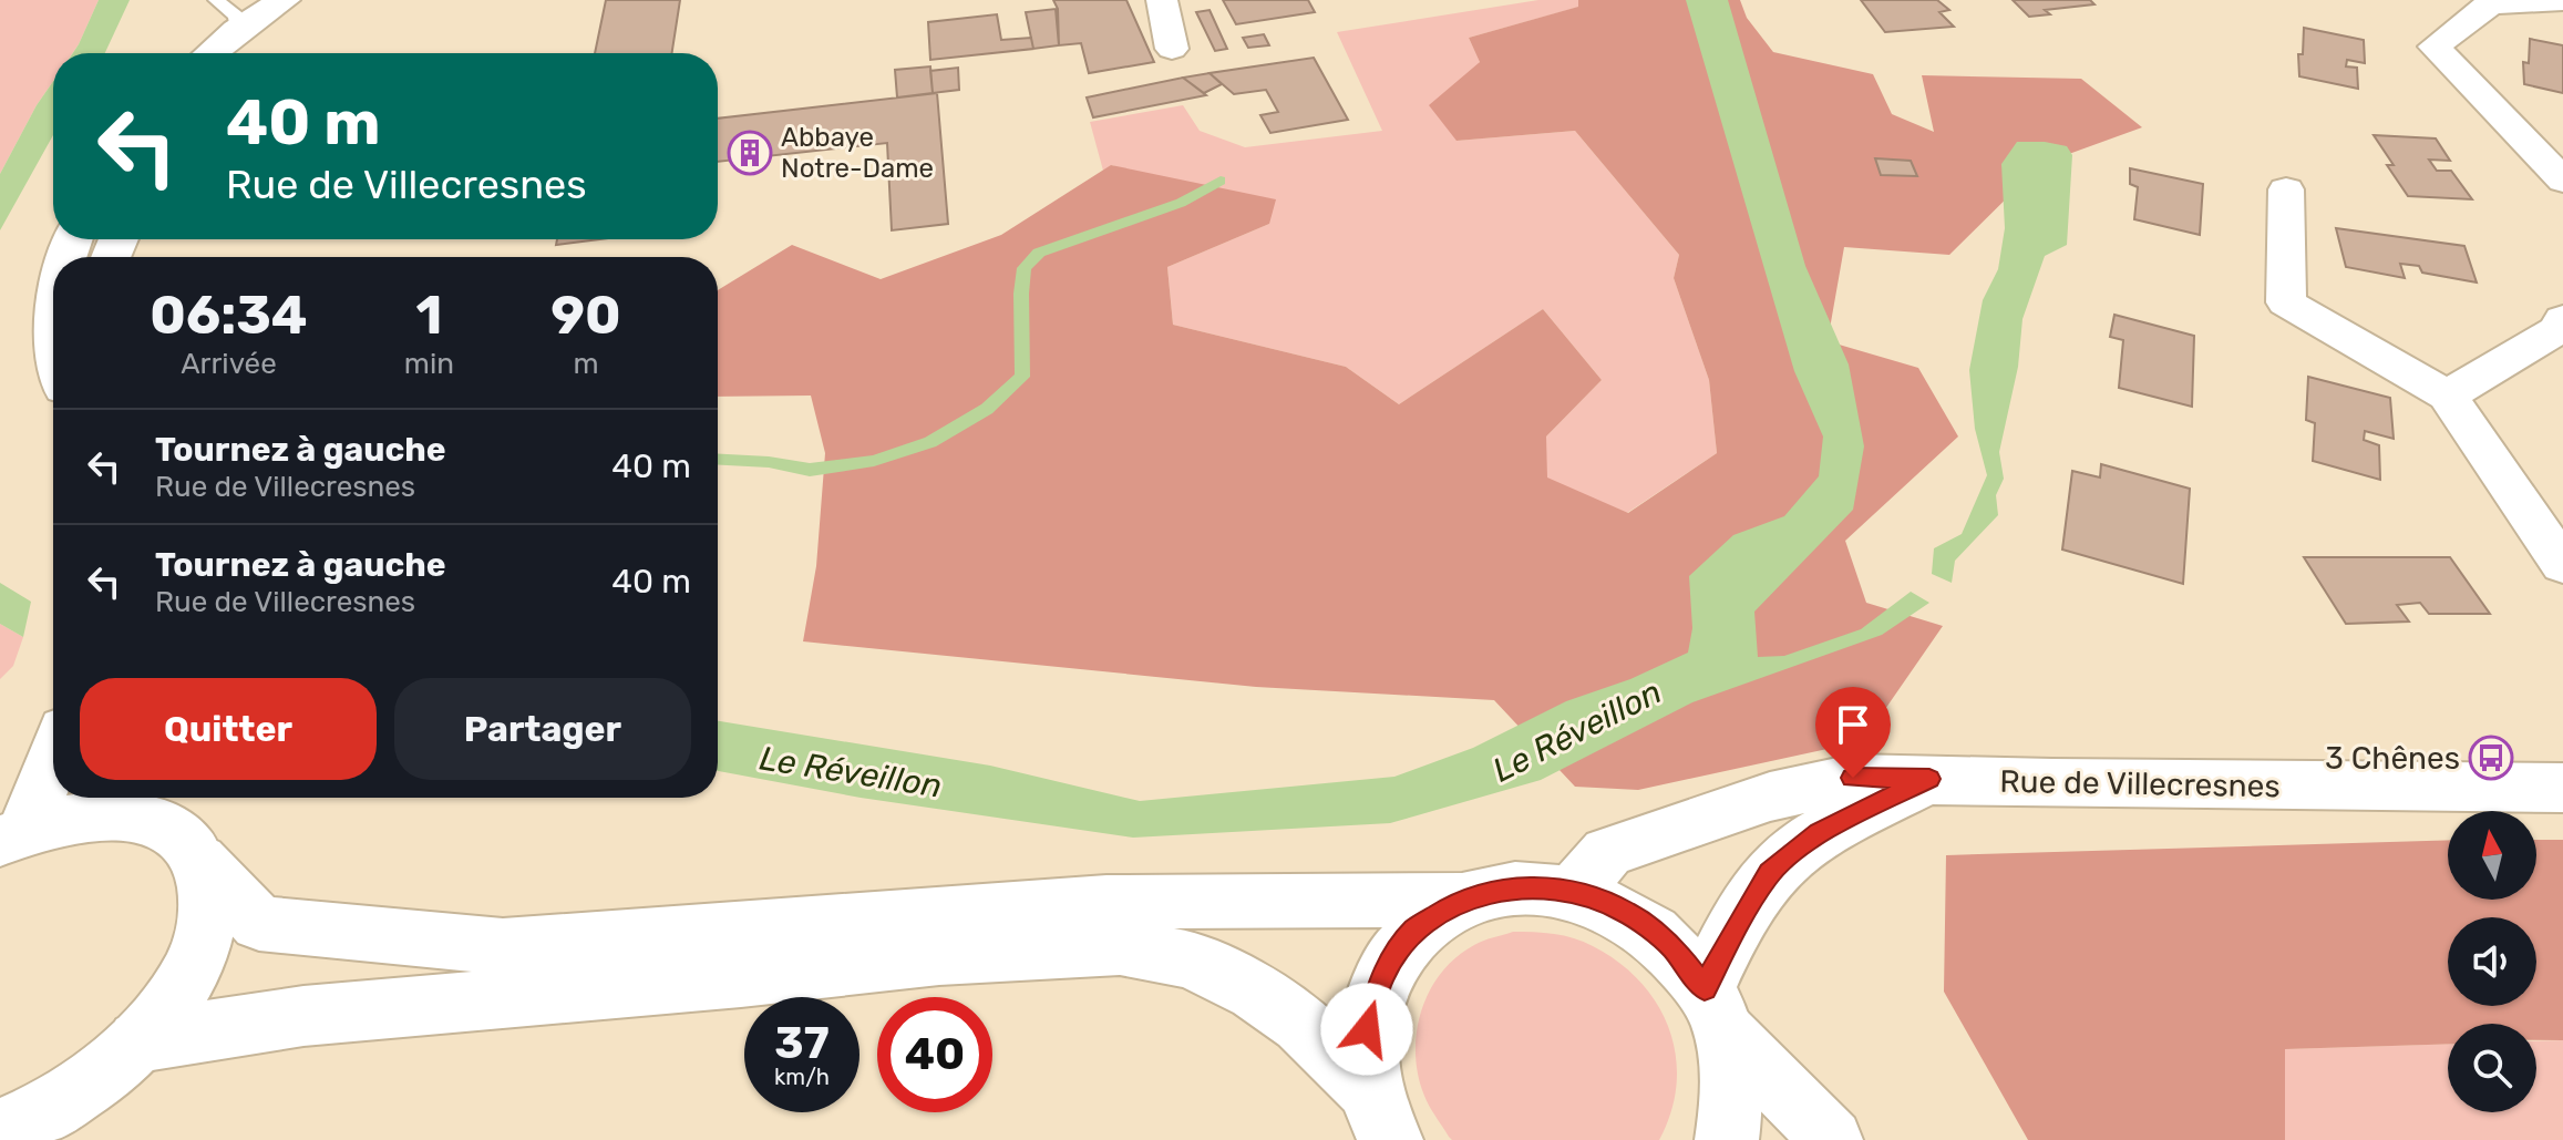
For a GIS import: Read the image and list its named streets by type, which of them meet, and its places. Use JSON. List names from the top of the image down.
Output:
{
  "streets": {
    "street": ["Rue de Villecresnes"]
  },
  "water": ["Le Réveillon"],
  "places": {
    "building": ["Abbaye Notre-Dame"],
    "bus stop": ["3 Chênes"]
  },
  "north": "top",
  "page": {
    "turn": ["40 m", "Rue de Villecresnes"],
    "eta": [
      "06:34",
      "Arrivée",
      "1",
      "min",
      "90",
      "m"
    ],
    "list": [
      {
        "name": "Tournez à gauche",
        "note": "Rue de Villecresnes",
        "value": "40 m"
      },
      {
        "name": "Tournez à gauche",
        "note": "Rue de Villecresnes",
        "value": "40 m"
      }
    ],
    "buttons": ["Quitter", "Partager"],
    "speed": "37 km/h",
    "limit": "40"
  }
}
